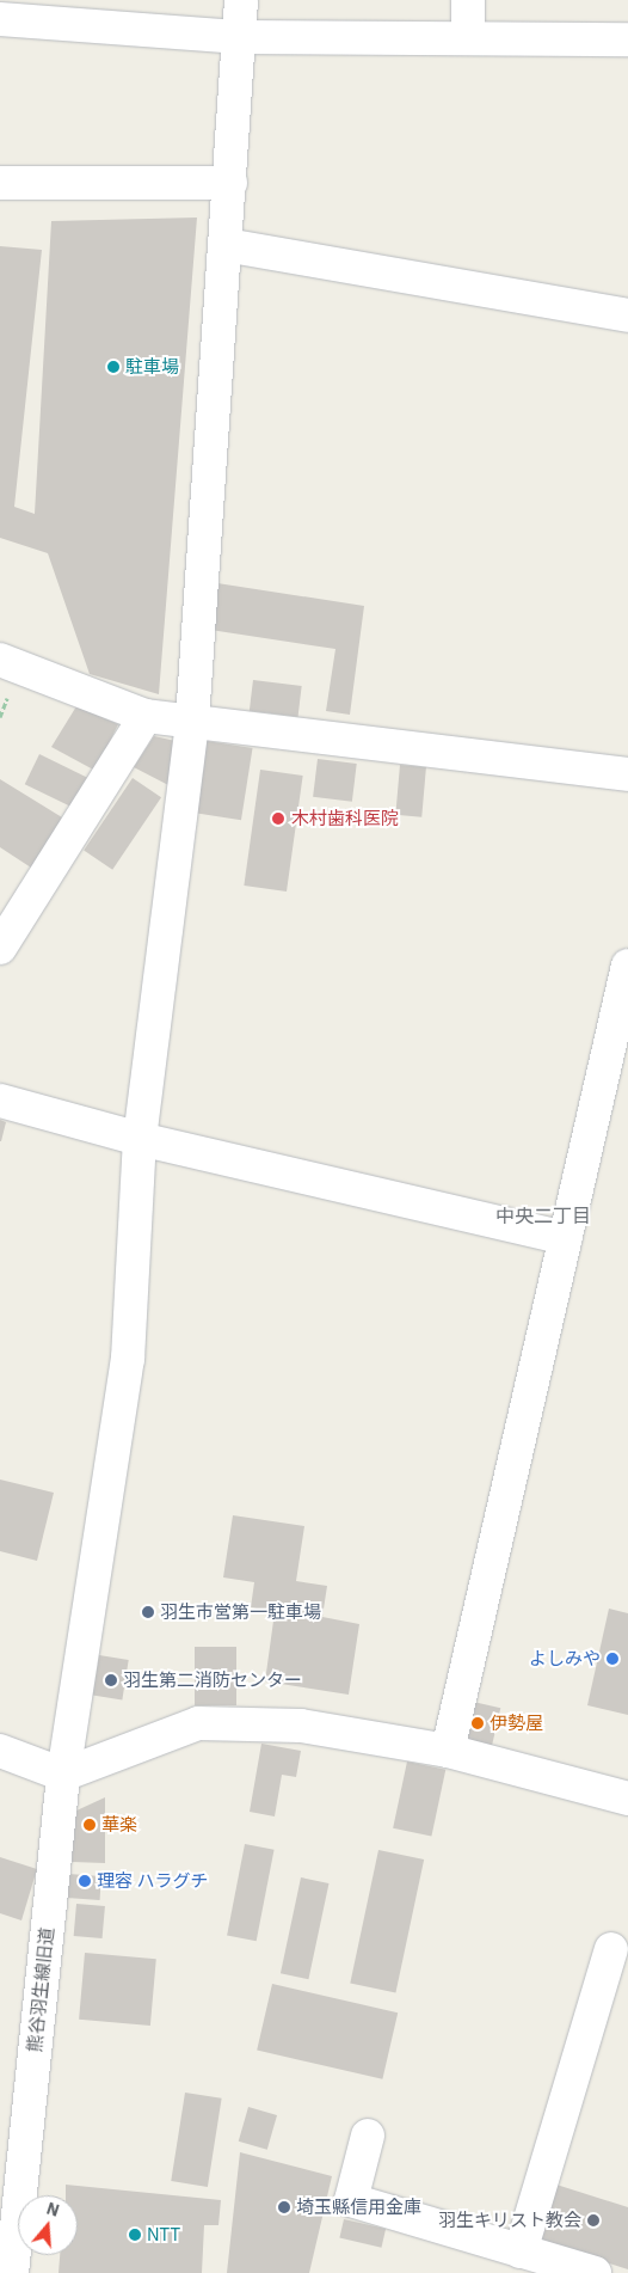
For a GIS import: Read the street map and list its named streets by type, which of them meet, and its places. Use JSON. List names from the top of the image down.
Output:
{
  "streets": {
    "street": ["熊谷羽生線旧道"]
  },
  "districts": ["中央二丁目"],
  "places": [
    "駐車場",
    "木村歯科医院",
    "羽生市営第一駐車場",
    "よしみや",
    "羽生第二消防センター",
    "伊勢屋",
    "華楽",
    "理容 ハラグチ",
    "埼玉縣信用金庫",
    "羽生キリスト教会",
    "NTT"
  ],
  "north": "top"
}
